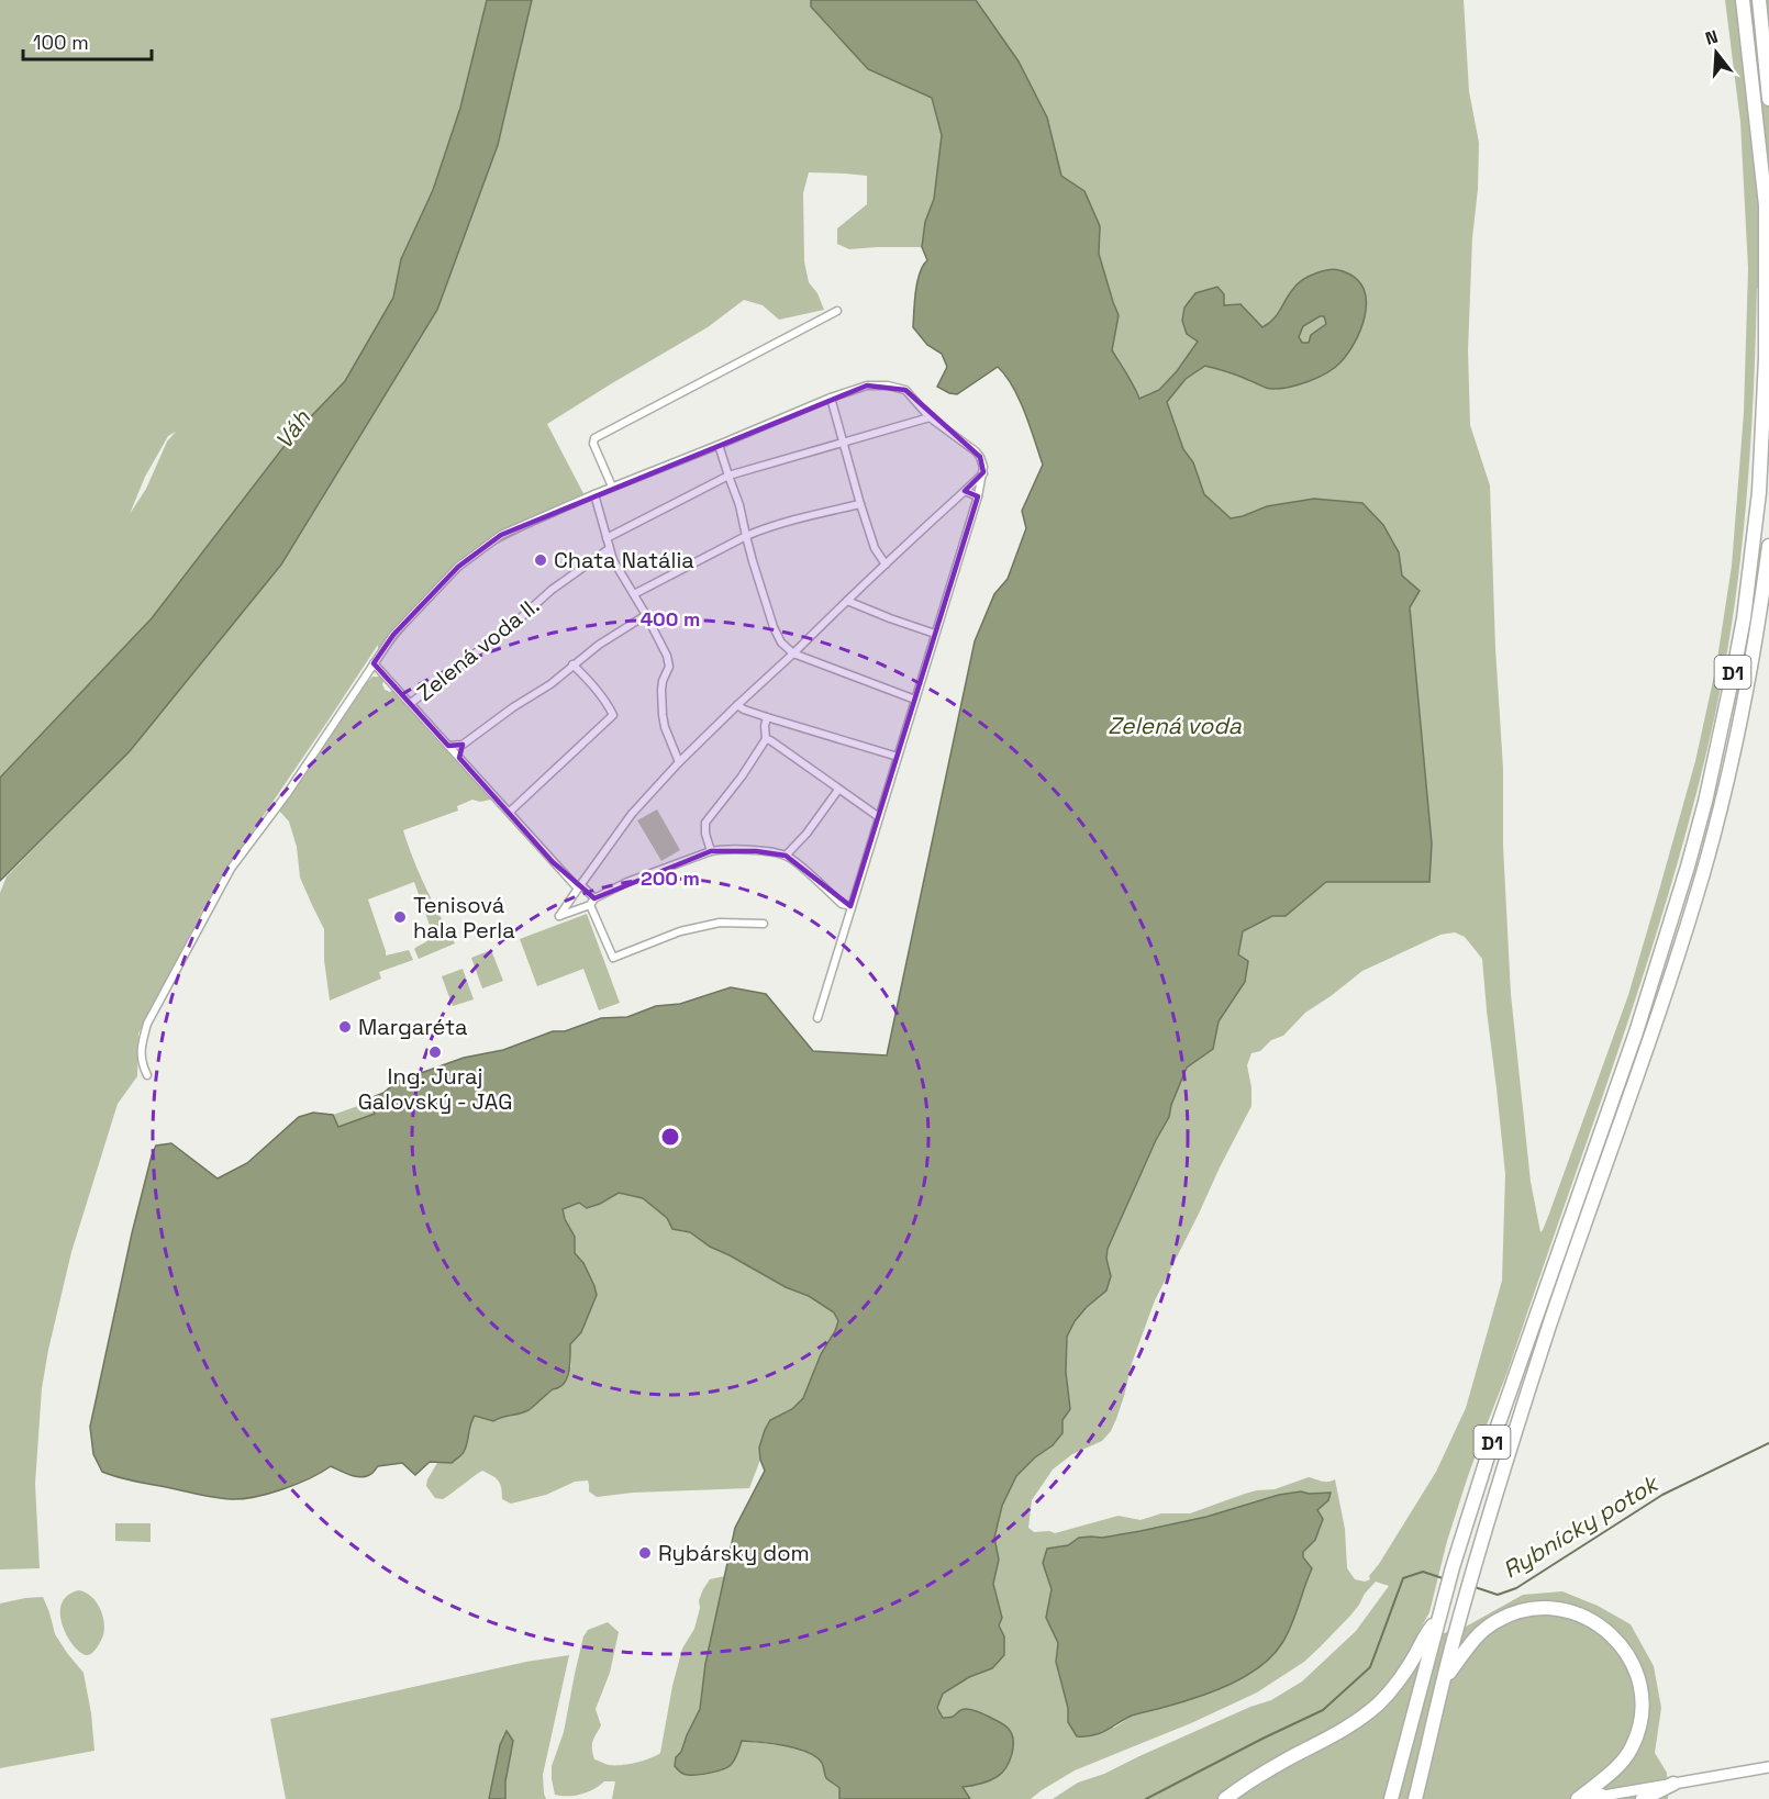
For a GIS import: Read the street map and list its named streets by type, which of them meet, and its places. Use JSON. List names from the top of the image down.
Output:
{
  "streets": {
    "highway": ["D1"],
    "street": ["Zelená voda II."]
  },
  "water": ["Váh", "Zelená voda", "Rybnícky potok"],
  "places": [
    "Chata Natália",
    "Tenisová hala Perla",
    "Margaréta",
    "Ing. Juraj Galovský - JAG",
    "Rybársky dom"
  ],
  "scale_bar": "100 m",
  "north": "top",
  "rings": ["400 m", "200 m"]
}
